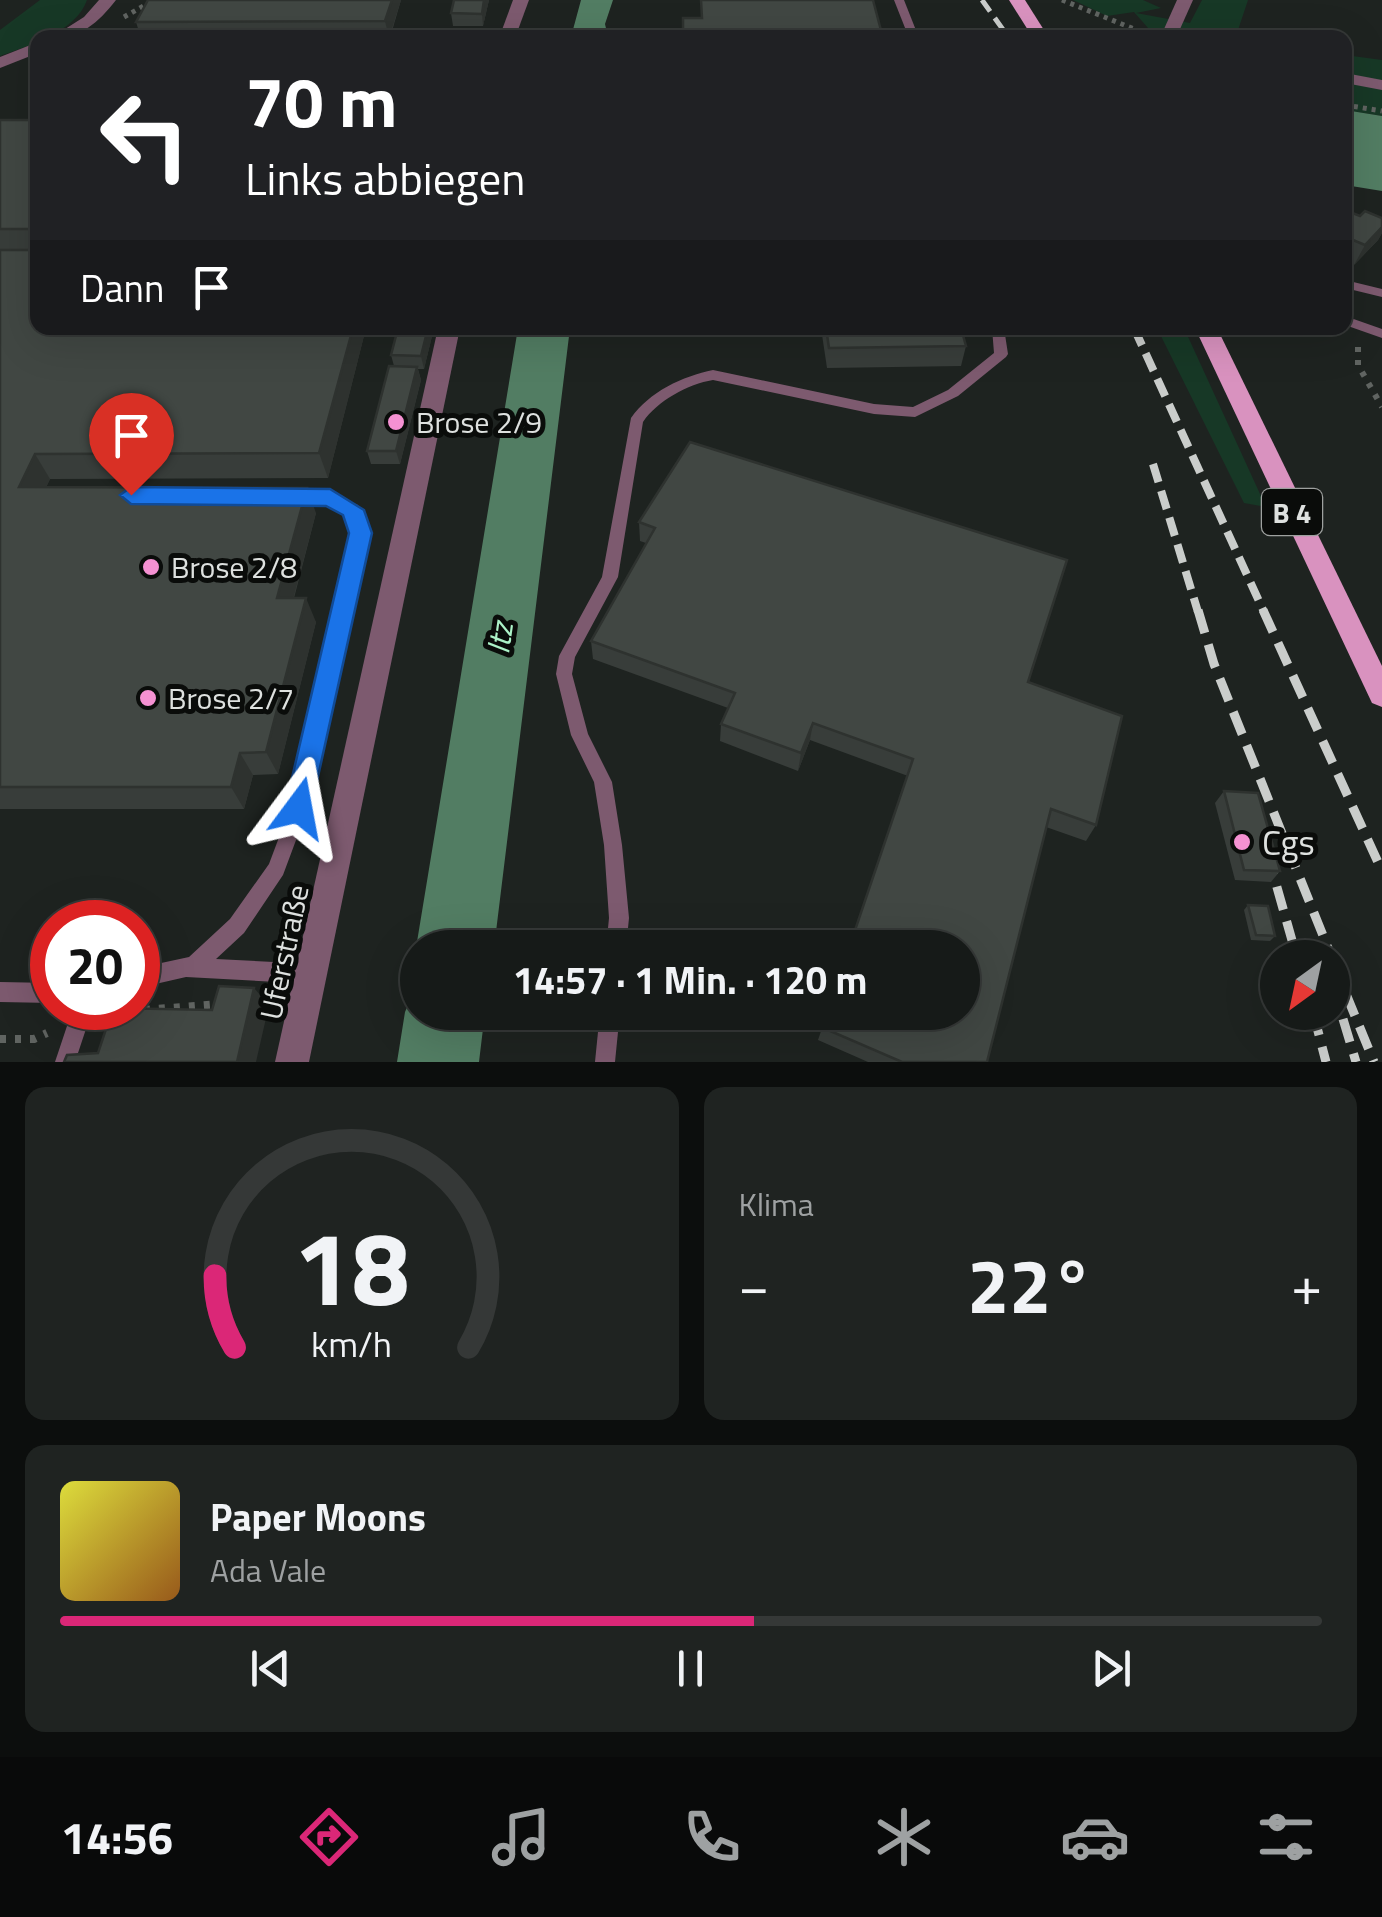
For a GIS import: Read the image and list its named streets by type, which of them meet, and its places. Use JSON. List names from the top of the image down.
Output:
{
  "streets": {
    "main road": ["B 4"],
    "street": ["Uferstraße"]
  },
  "water": ["Itz"],
  "places": [
    "Brose 2/9",
    "Brose 2/8",
    "Brose 2/7",
    "Cgs"
  ],
  "north": "bottom left",
  "page": {
    "turn": ["70 m", "Links abbiegen"],
    "then": "Dann",
    "limit": "20",
    "trip": "14:57 · 1 Min. · 120 m",
    "tile": "Klima",
    "heat": ["−", "22°", "+"],
    "song": ["Paper Moons", "Ada Vale"],
    "tabs": "14:56",
    "gauge": ["18", "km/h"]
  }
}
